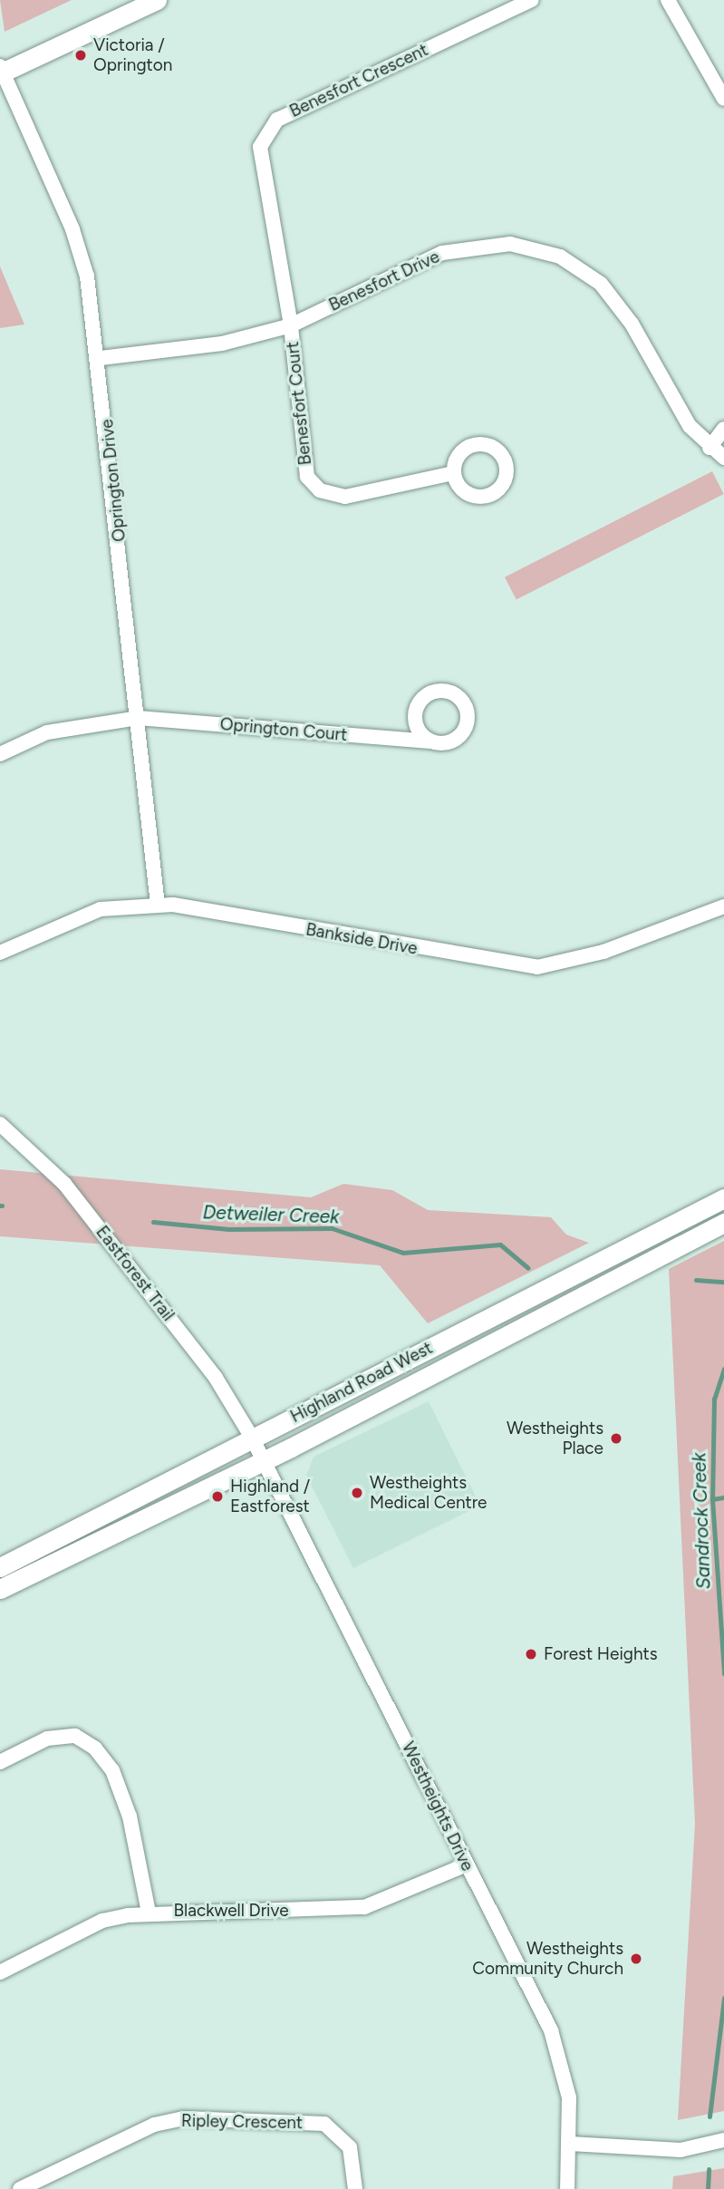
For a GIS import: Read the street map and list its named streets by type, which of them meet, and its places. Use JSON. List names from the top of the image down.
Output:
{
  "streets": {
    "main road": ["Highland Road West"],
    "street": [
      "Benesfort Crescent",
      "Benesfort Drive",
      "Benesfort Court",
      "Oprington Drive",
      "Oprington Court",
      "Bankside Drive",
      "Eastforest Trail",
      "Westheights Drive",
      "Blackwell Drive",
      "Ripley Crescent"
    ]
  },
  "crossings": [
    ["Benesfort Crescent", "Benesfort Drive"],
    ["Benesfort Crescent", "Benesfort Court"],
    ["Benesfort Drive", "Benesfort Court"],
    ["Benesfort Drive", "Oprington Drive"],
    ["Oprington Drive", "Oprington Court"],
    ["Oprington Drive", "Bankside Drive"],
    ["Eastforest Trail", "Highland Road West"],
    ["Eastforest Trail", "Westheights Drive"],
    ["Highland Road West", "Westheights Drive"],
    ["Westheights Drive", "Blackwell Drive"]
  ],
  "water": ["Detweiler Creek", "Sandrock Creek"],
  "places": [
    "Victoria / Oprington",
    "Westheights Place",
    "Westheights Medical Centre",
    "Highland / Eastforest",
    "Forest Heights",
    "Westheights Community Church"
  ]
}
